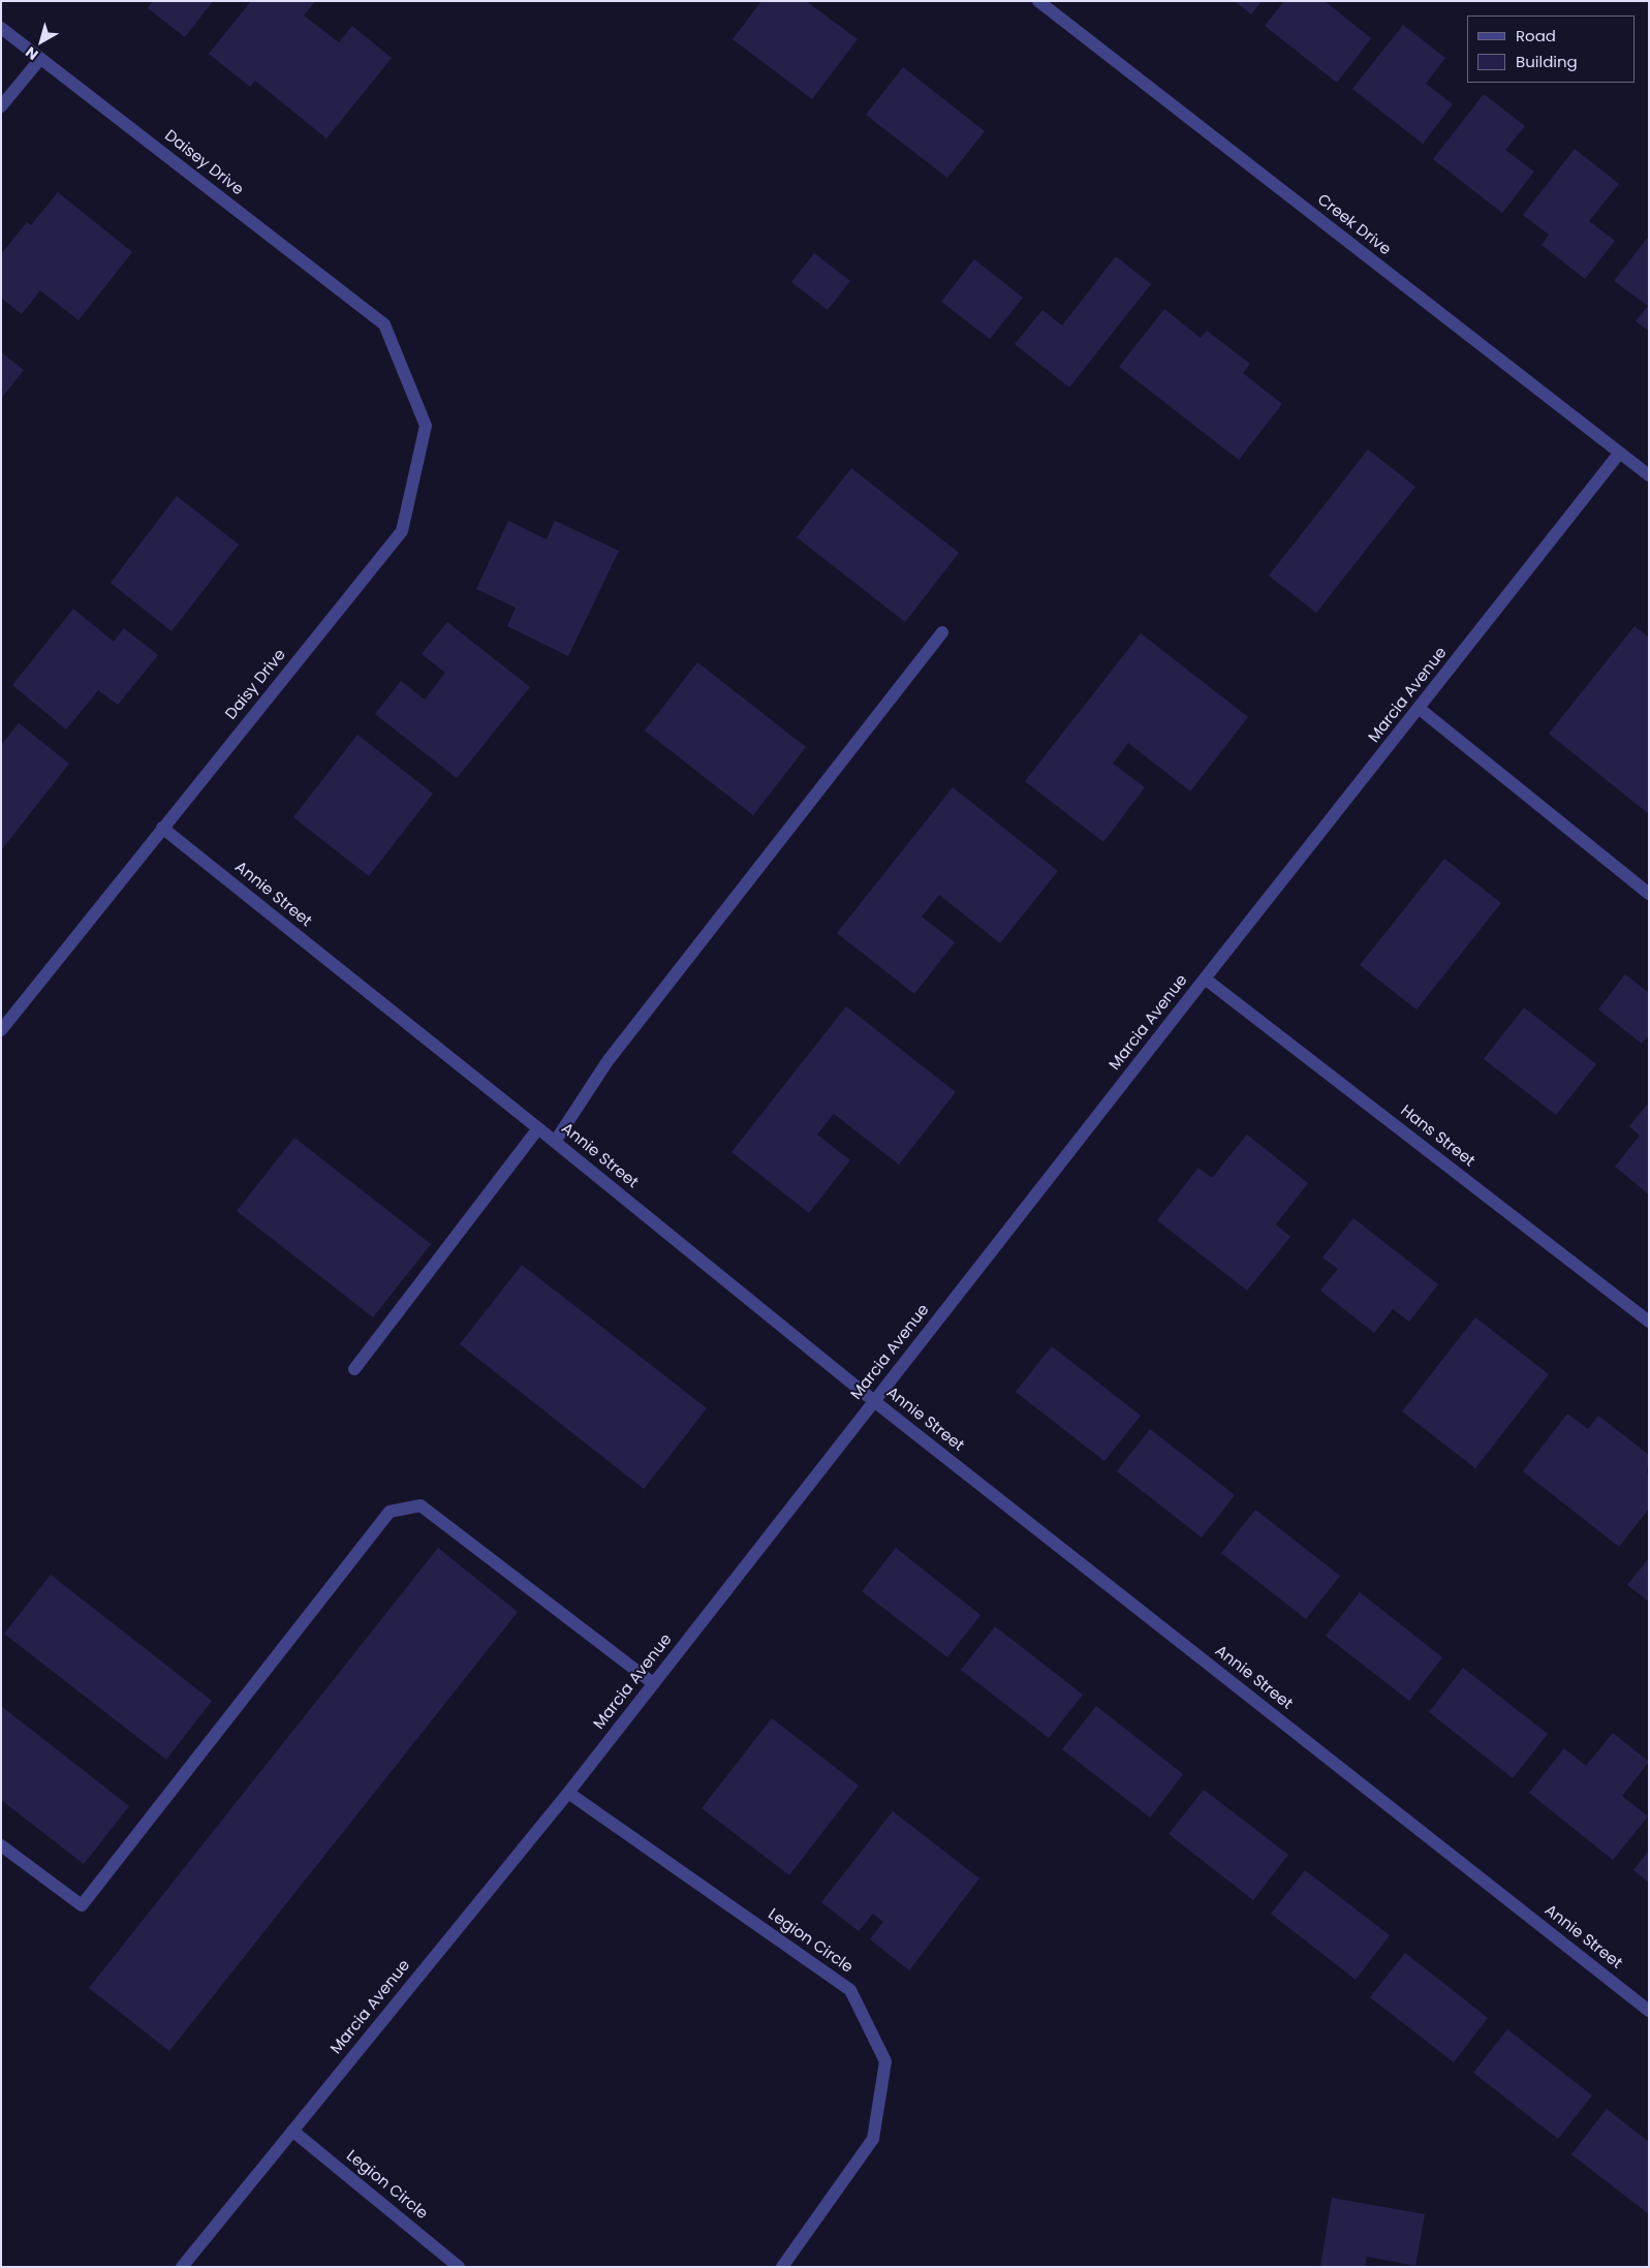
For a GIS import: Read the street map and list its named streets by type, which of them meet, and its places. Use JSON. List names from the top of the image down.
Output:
{
  "streets": {
    "street": [
      "Daisey Drive",
      "Creek Drive",
      "Daisy Drive",
      "Marcia Avenue",
      "Annie Street",
      "Hans Street",
      "Legion Circle"
    ]
  },
  "crossings": [
    ["Daisey Drive", "Daisy Drive"],
    ["Creek Drive", "Marcia Avenue"],
    ["Daisy Drive", "Annie Street"],
    ["Marcia Avenue", "Annie Street"],
    ["Marcia Avenue", "Hans Street"],
    ["Marcia Avenue", "Legion Circle"]
  ],
  "legend": ["Road", "Building"],
  "north": "bottom left"
}
